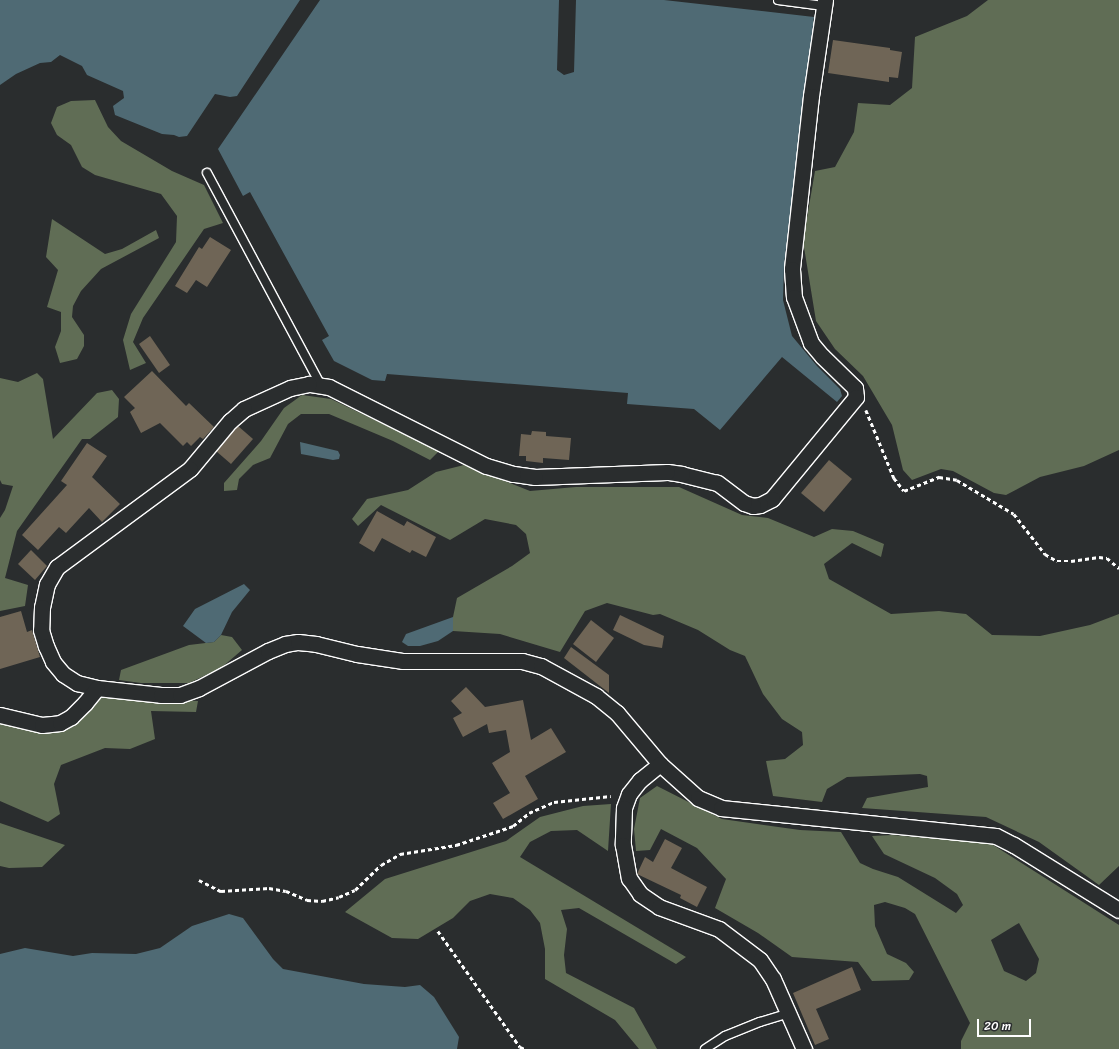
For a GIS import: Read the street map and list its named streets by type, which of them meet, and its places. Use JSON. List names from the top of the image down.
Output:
{
  "scale_bar": "20 m"
}
